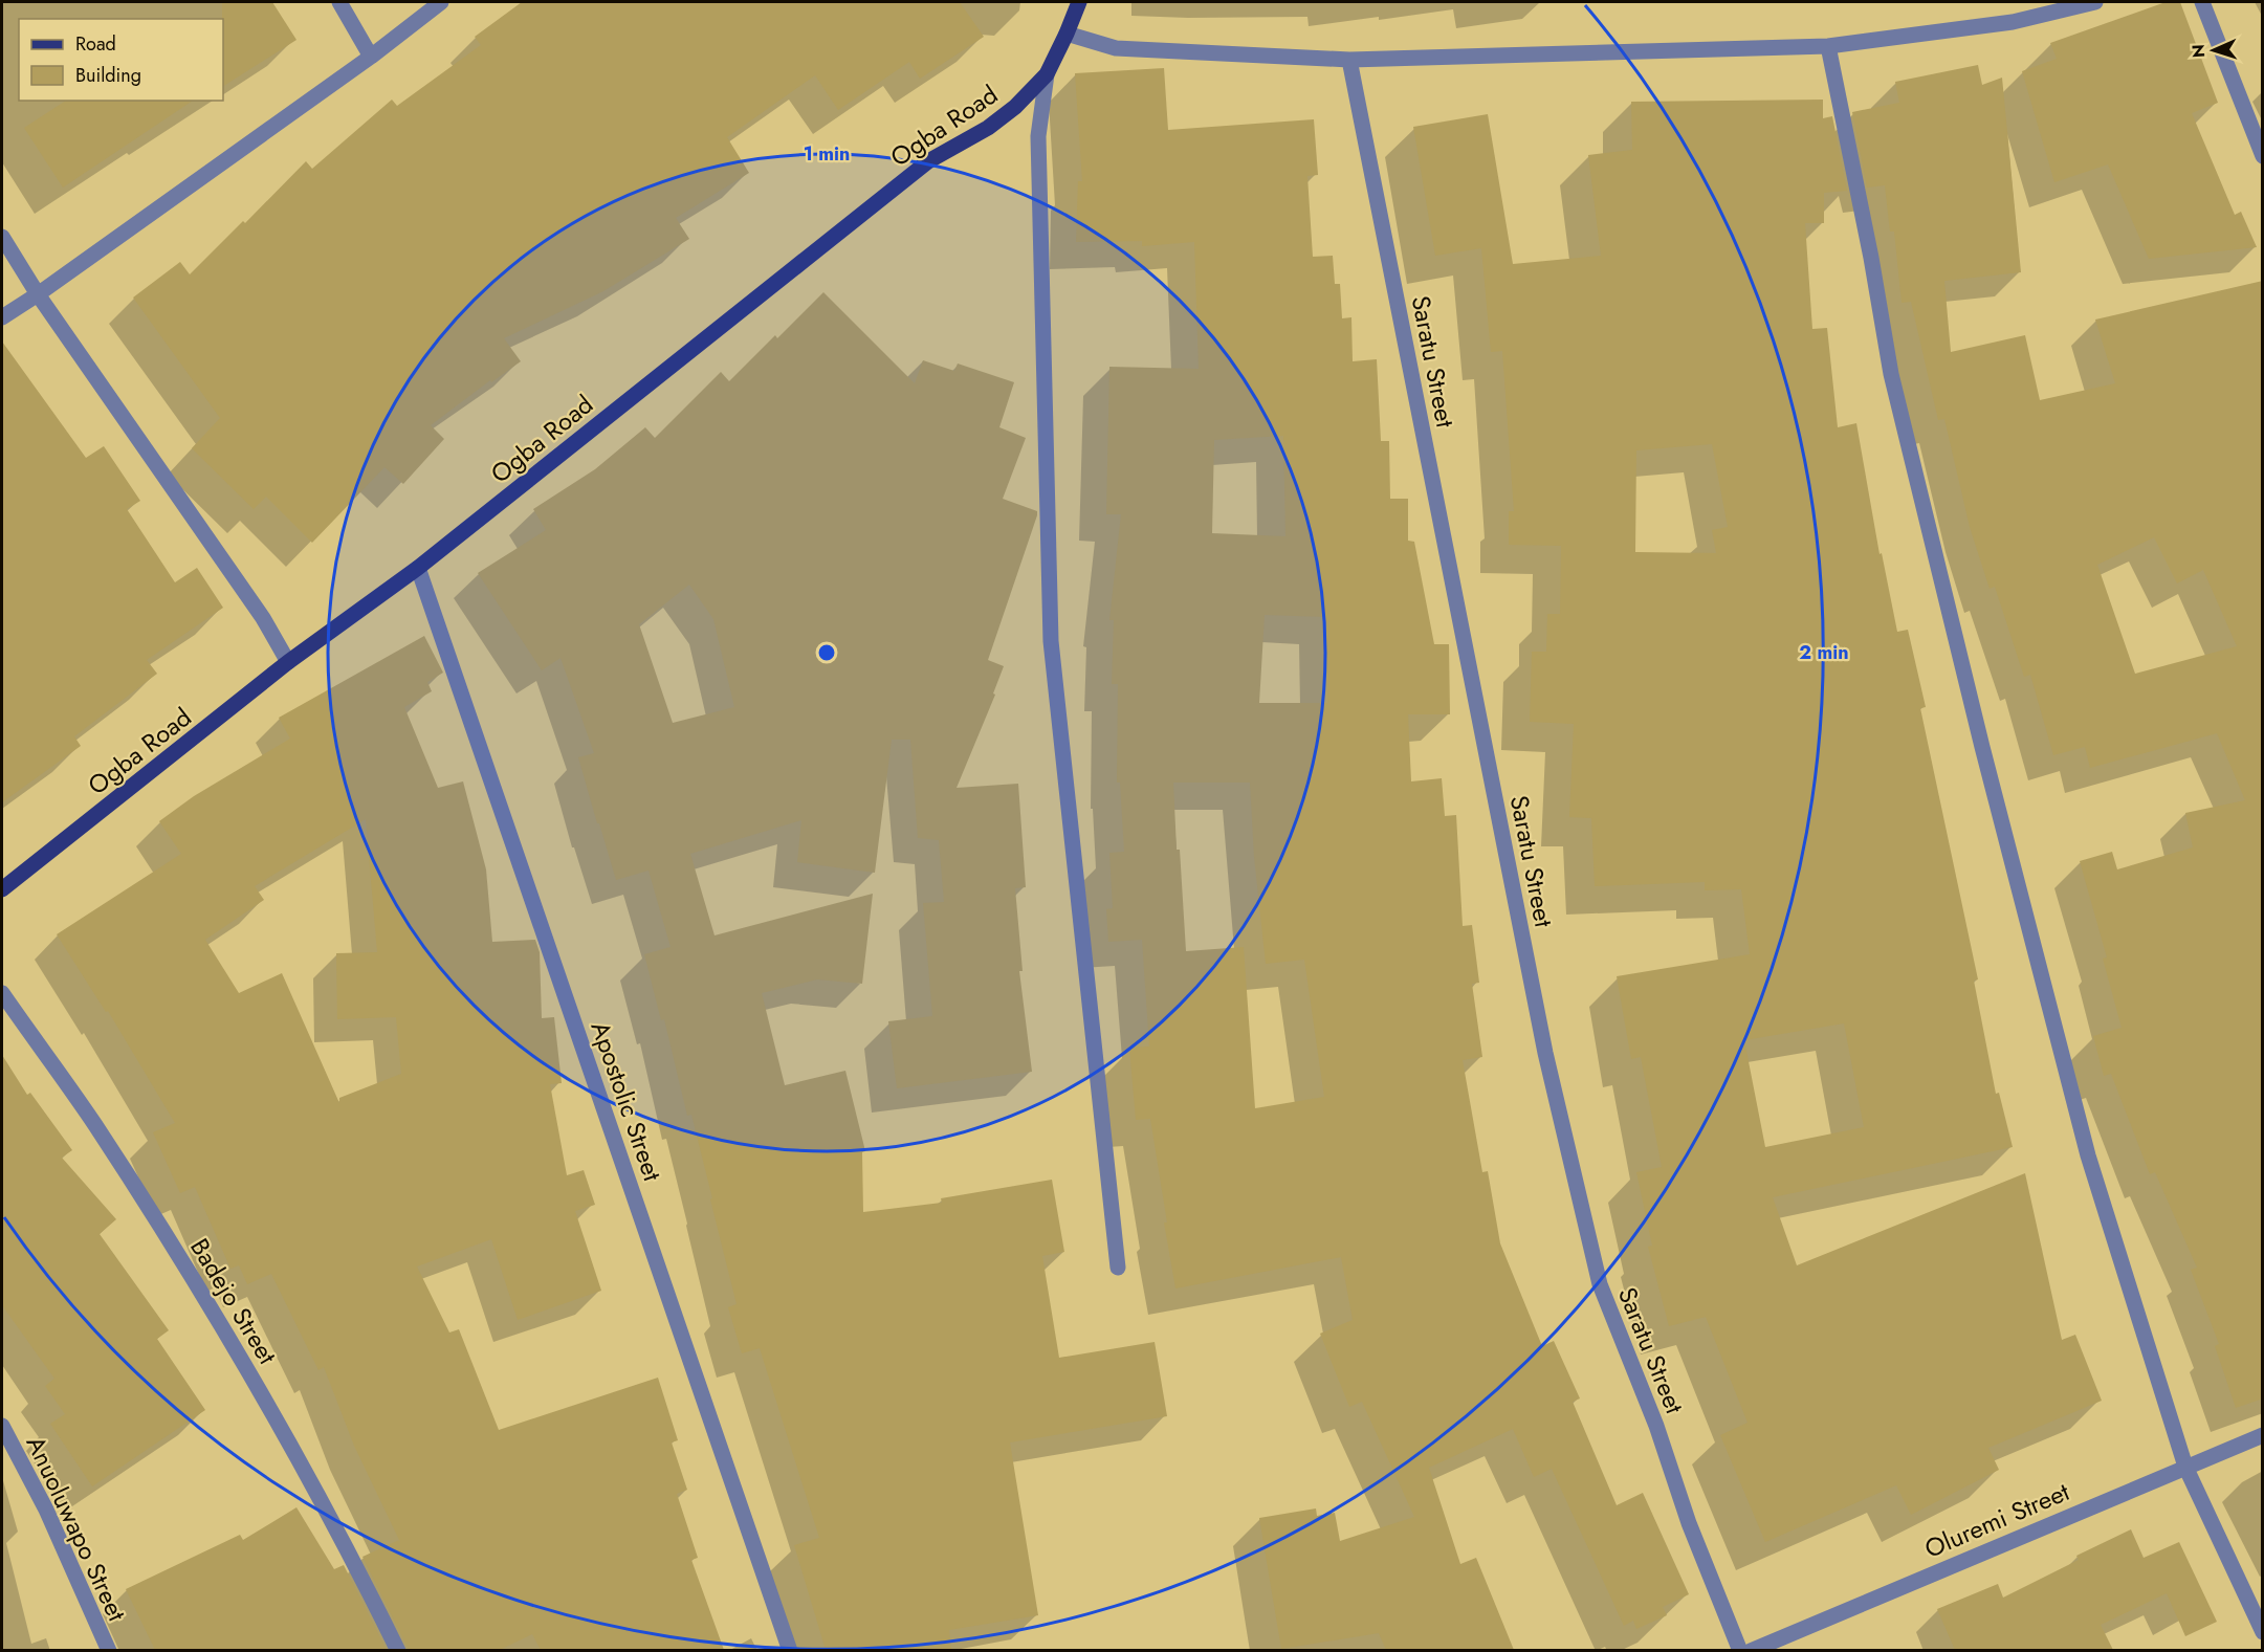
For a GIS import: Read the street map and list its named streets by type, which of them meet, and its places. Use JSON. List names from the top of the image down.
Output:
{
  "streets": {
    "main road": ["Ogba Road"],
    "street": [
      "Saratu Street",
      "Apostolic Street",
      "Badejo Street",
      "Oluremi Street",
      "Anuoluwapo Street"
    ]
  },
  "crossings": [
    ["Ogba Road", "Apostolic Street"]
  ],
  "legend": ["Road", "Building"],
  "north": "left",
  "rings": ["1 min", "2 min"]
}
